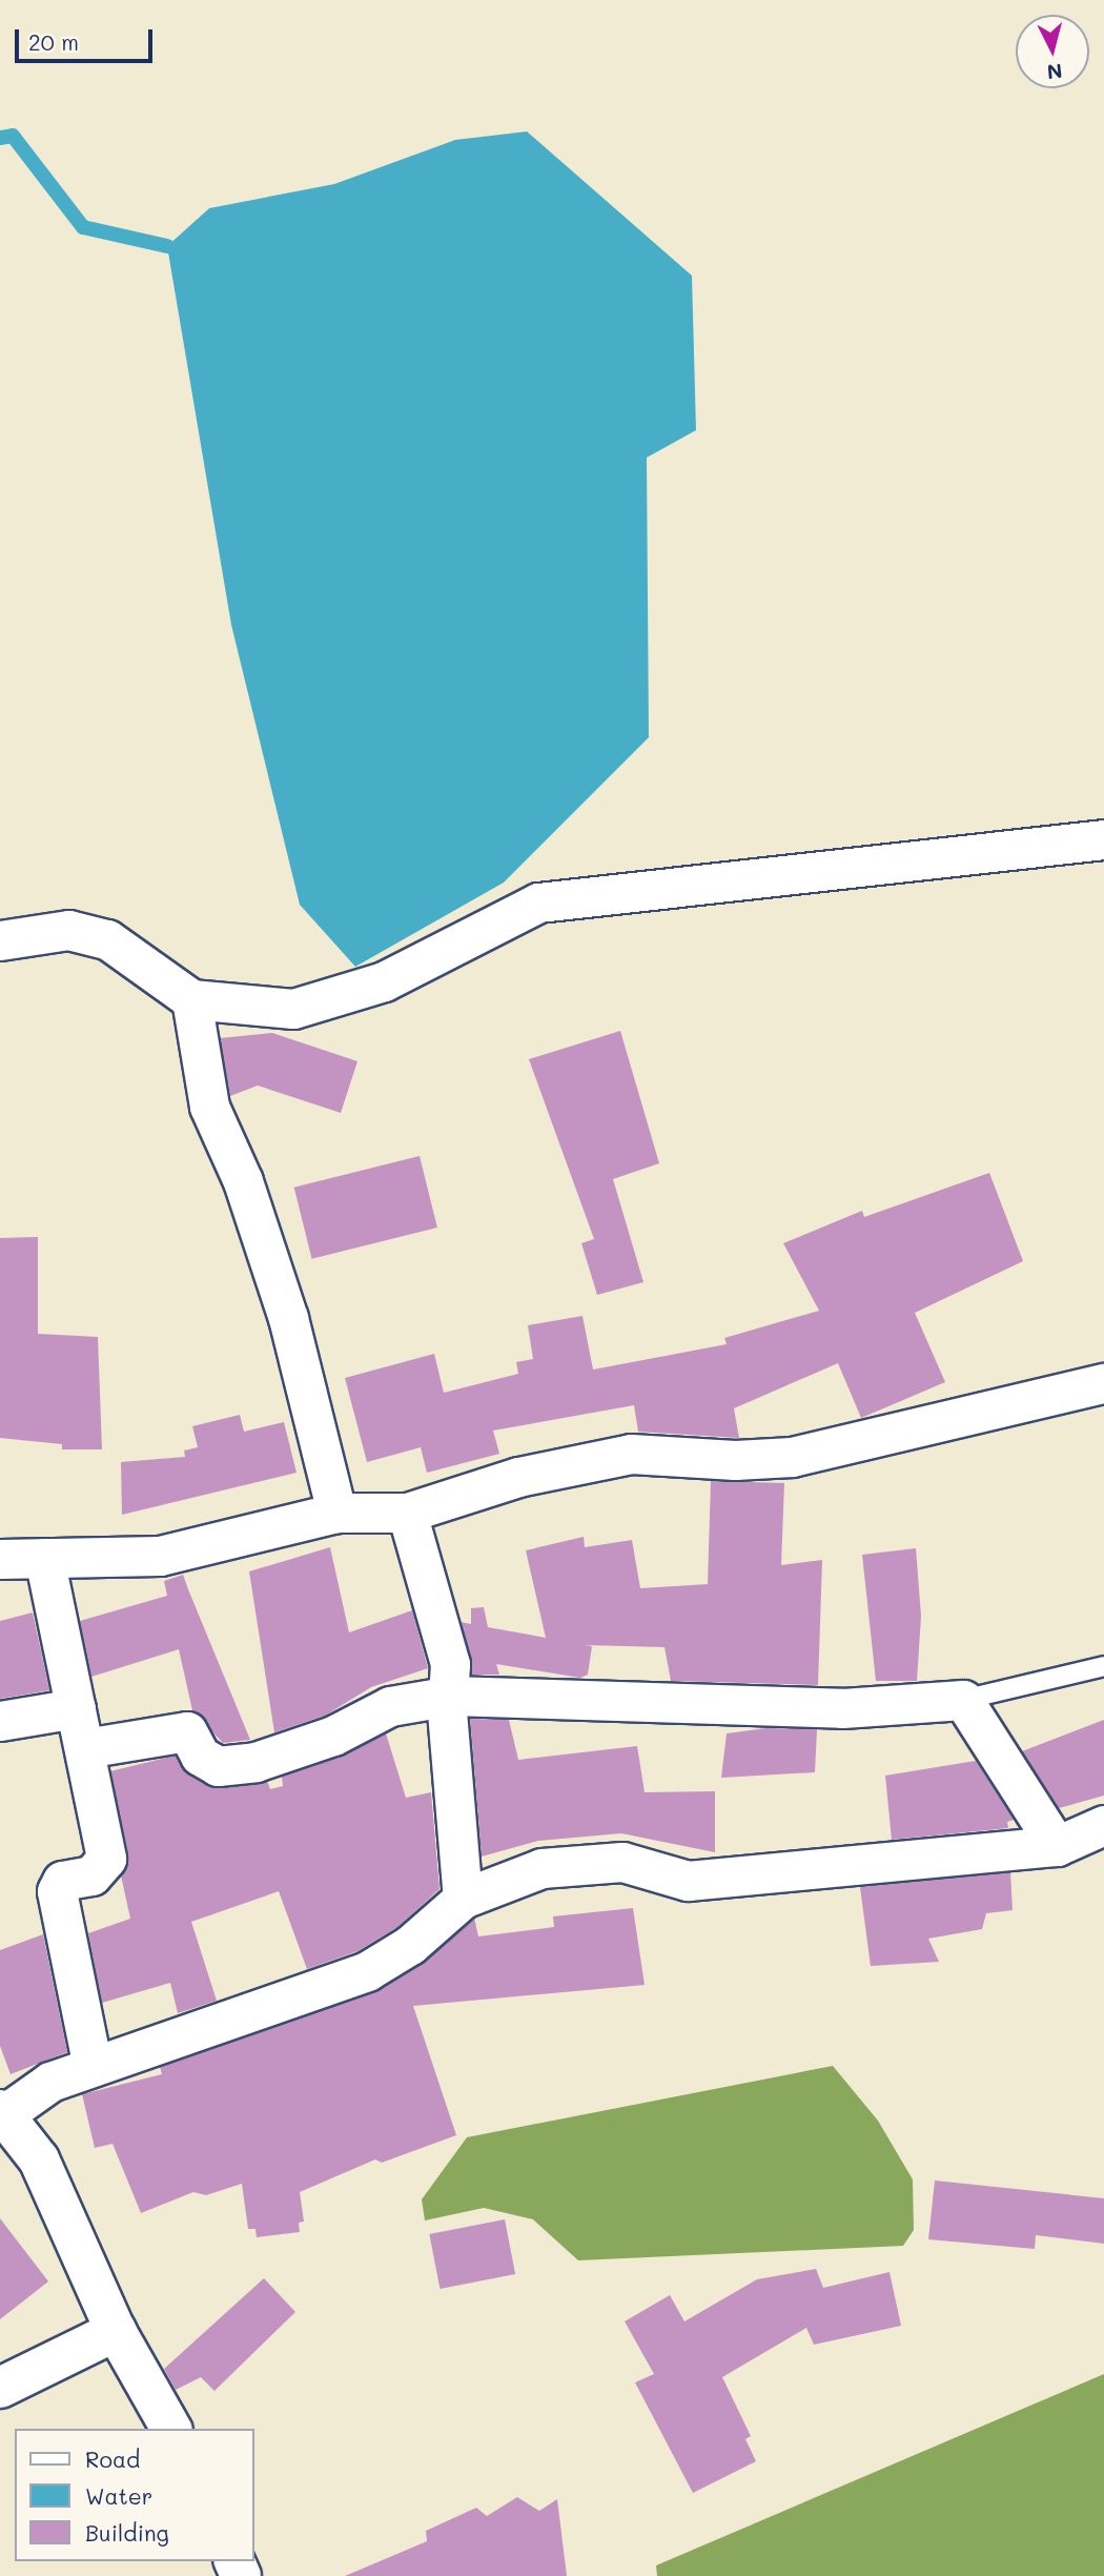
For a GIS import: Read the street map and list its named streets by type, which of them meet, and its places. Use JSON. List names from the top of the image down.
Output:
{
  "legend": ["Road", "Water", "Building"],
  "scale_bar": "20 m",
  "north": "bottom"
}
